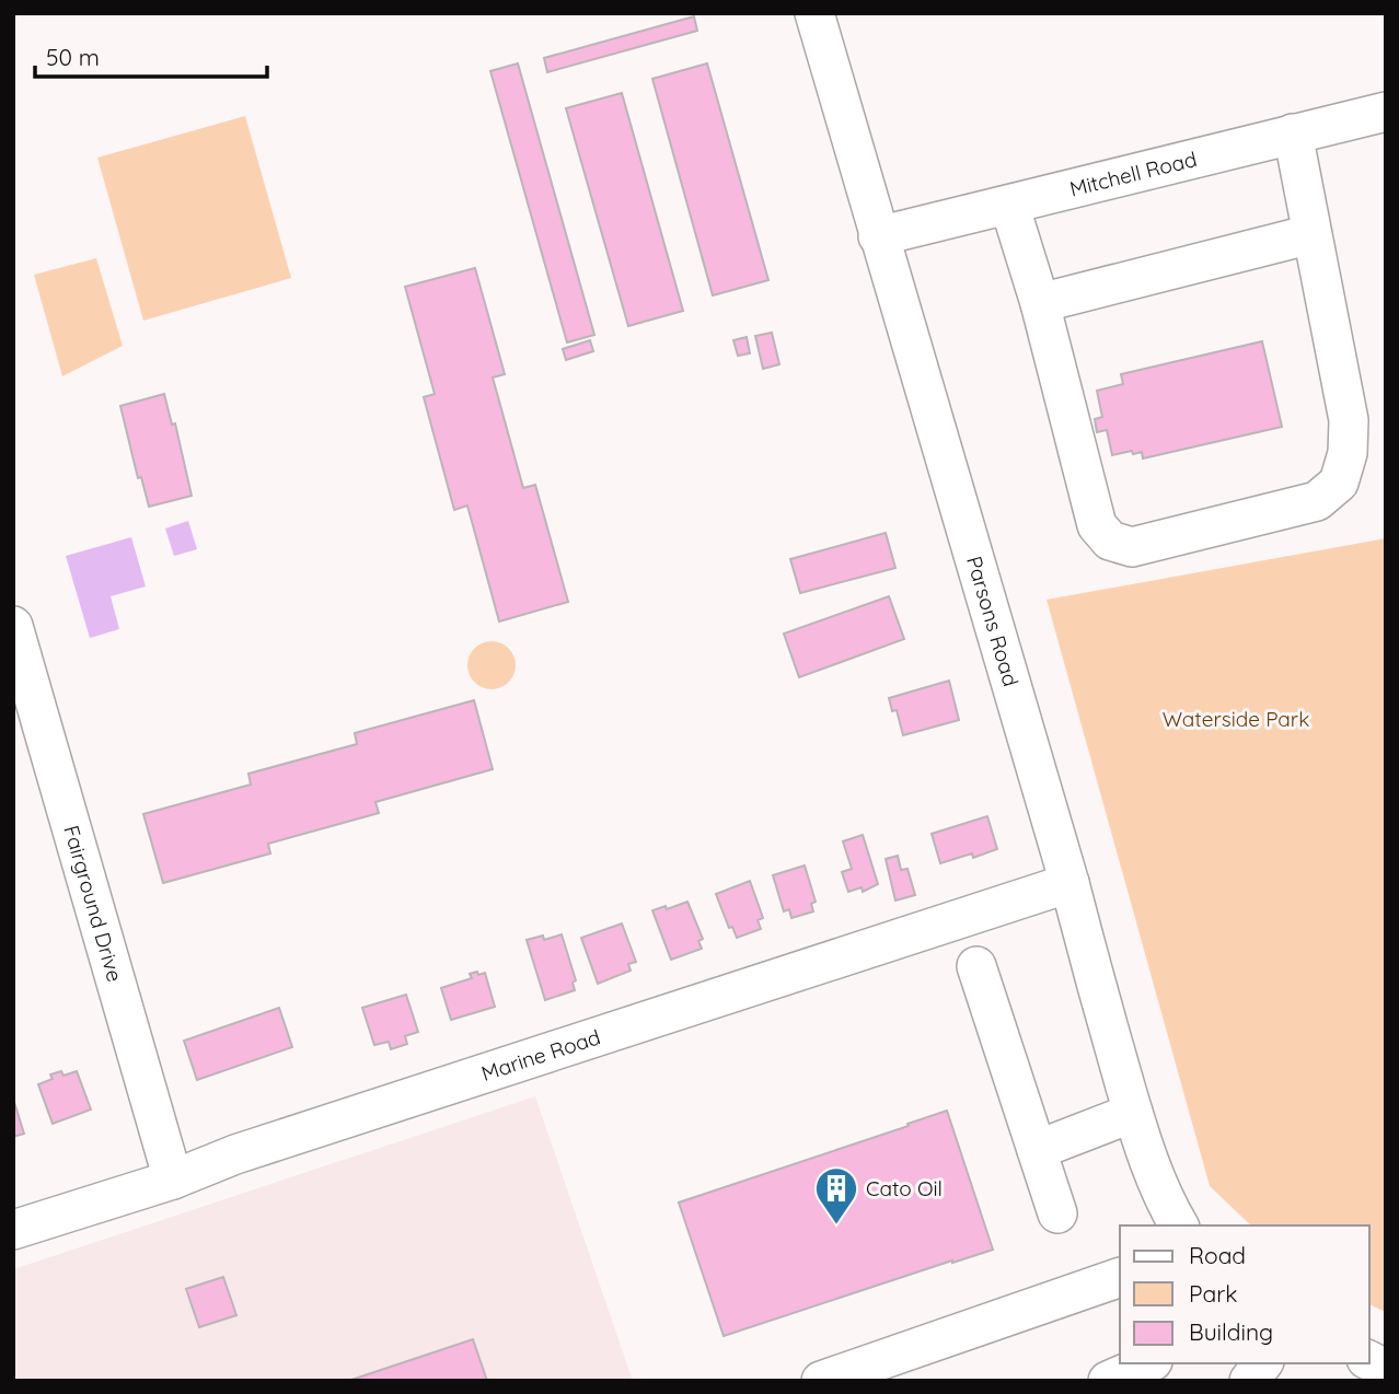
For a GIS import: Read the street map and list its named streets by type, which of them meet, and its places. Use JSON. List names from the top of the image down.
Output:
{
  "streets": {
    "street": [
      "Mitchell Road",
      "Parsons Road",
      "Fairground Drive",
      "Marine Road"
    ]
  },
  "crossings": [
    ["Mitchell Road", "Parsons Road"],
    ["Parsons Road", "Marine Road"],
    ["Fairground Drive", "Marine Road"]
  ],
  "parks": ["Waterside Park"],
  "places": {
    "building": ["Cato Oil"]
  },
  "legend": ["Road", "Park", "Building"],
  "scale_bar": "50 m"
}
